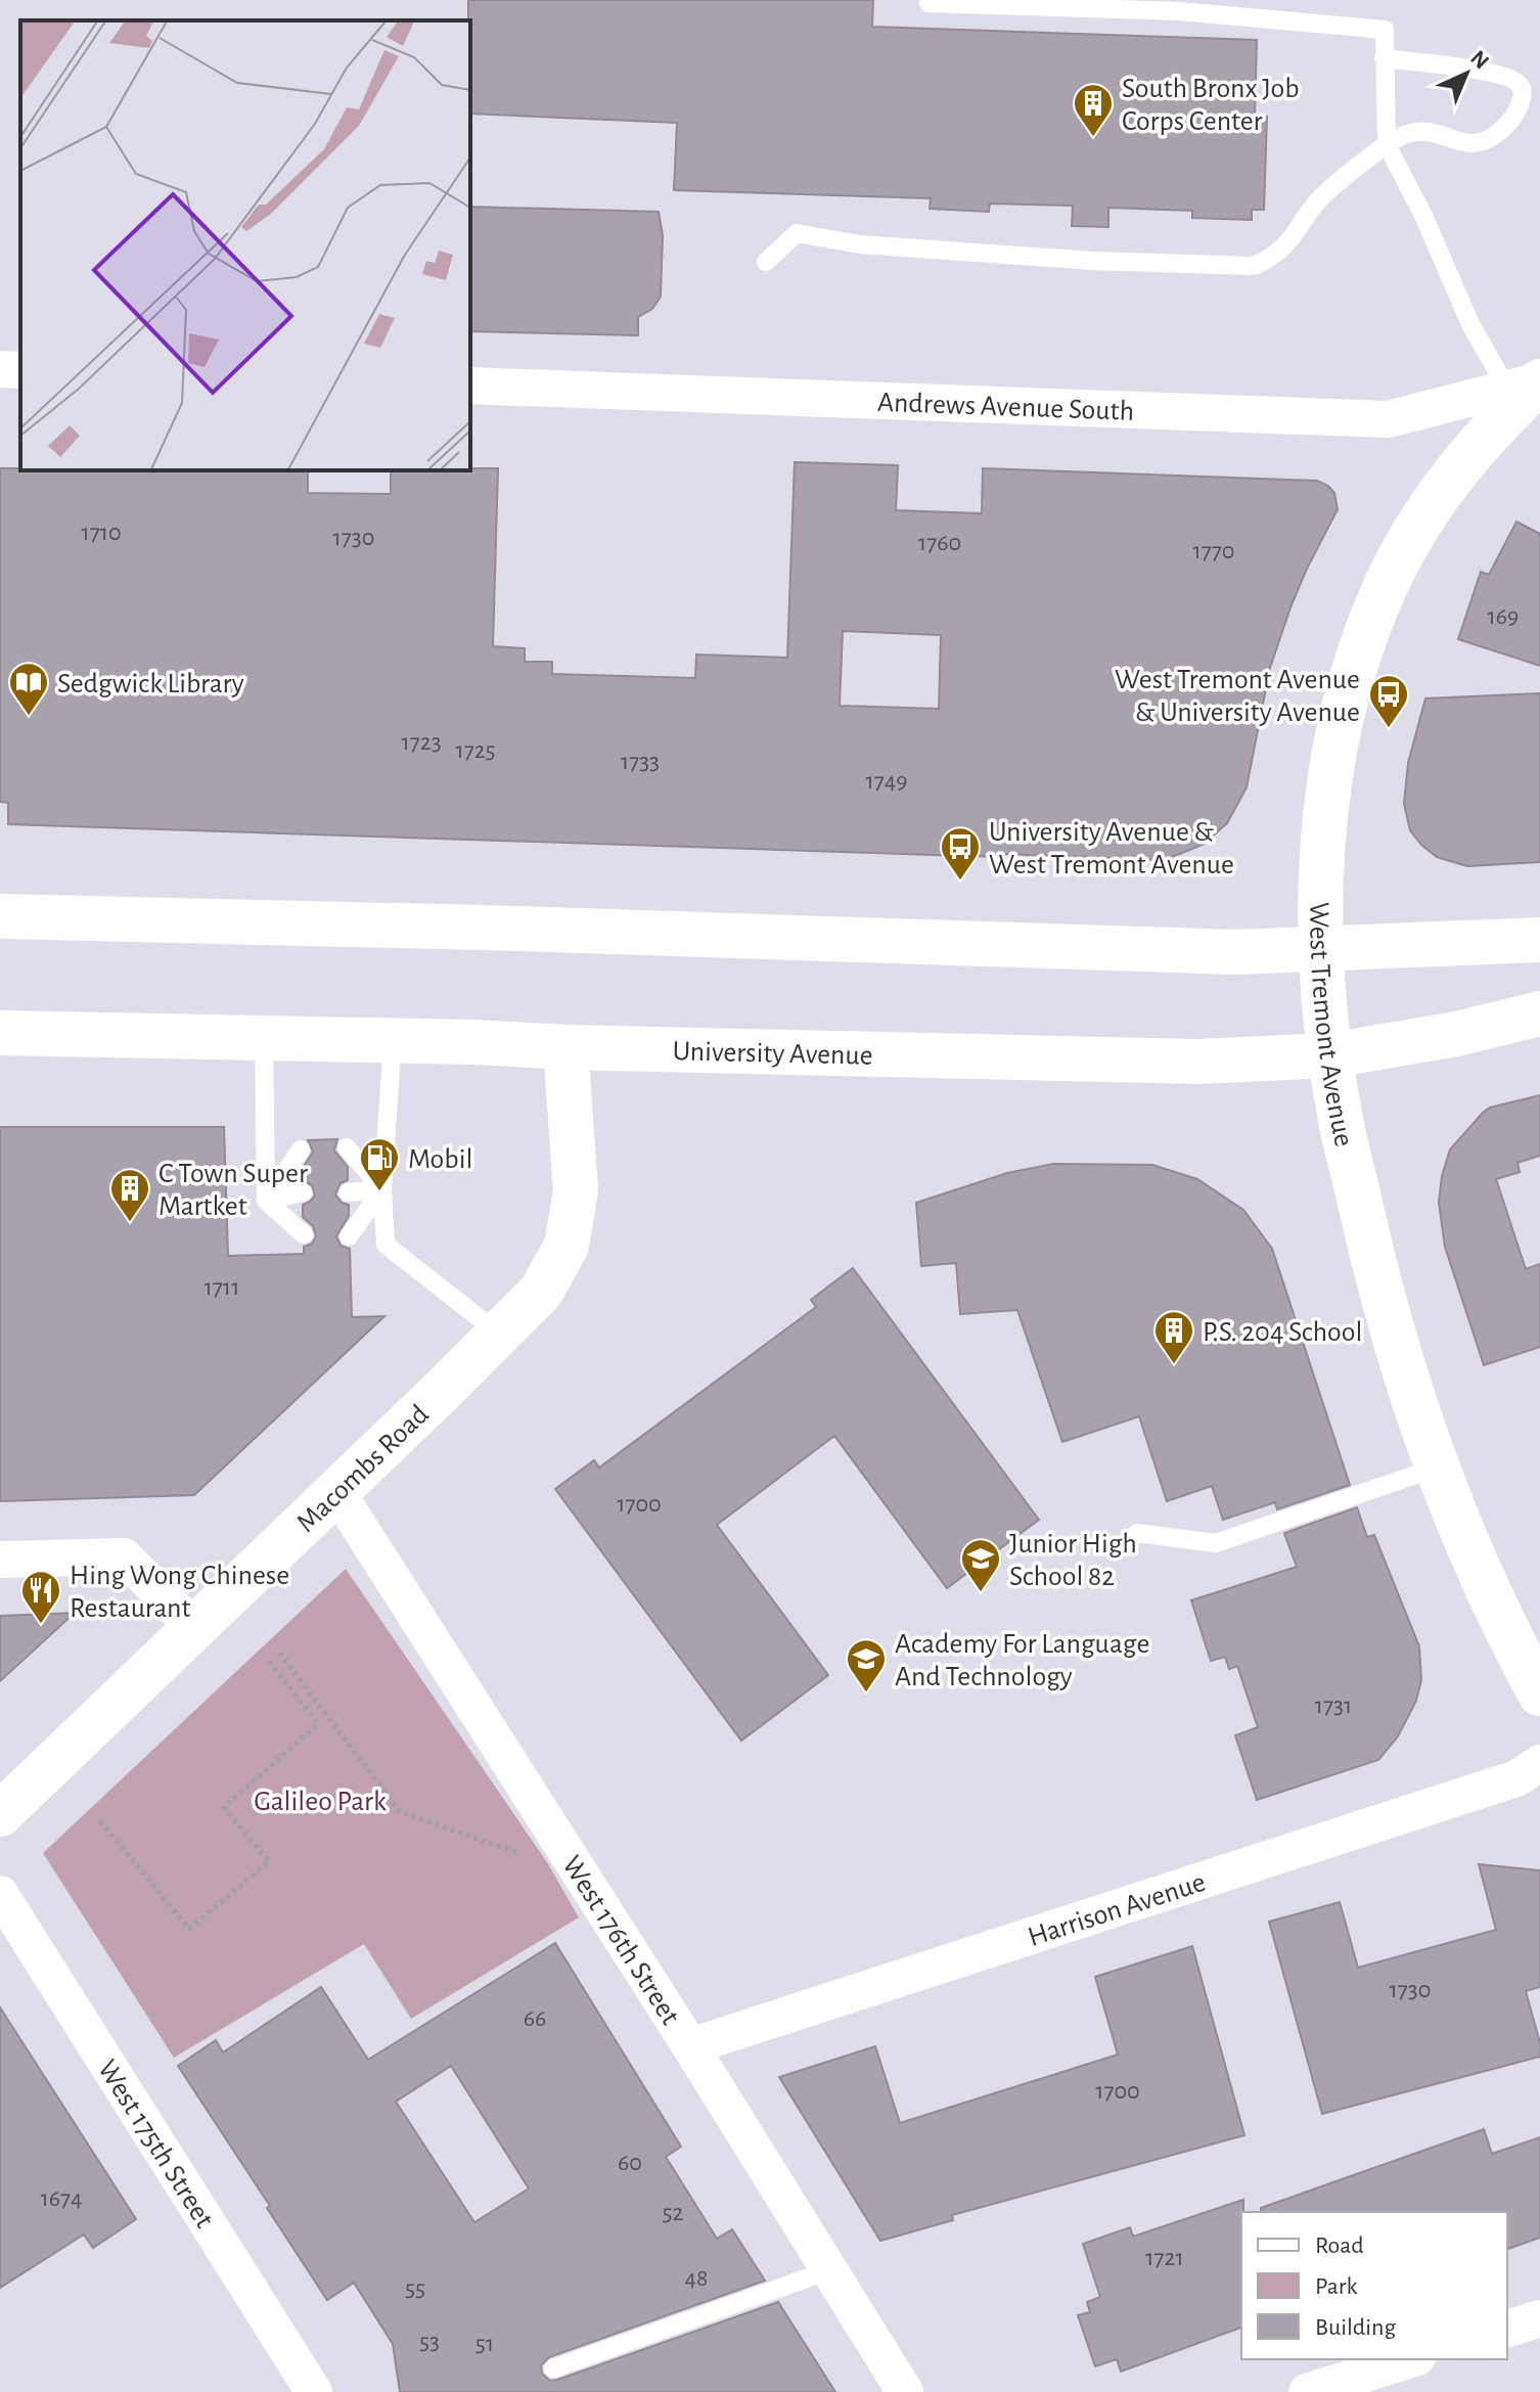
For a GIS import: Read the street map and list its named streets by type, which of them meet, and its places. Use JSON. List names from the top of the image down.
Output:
{
  "streets": {
    "main road": ["West Tremont Avenue", "University Avenue", "Macombs Road"],
    "street": [
      "Andrews Avenue South",
      "Harrison Avenue",
      "West 176th Street",
      "West 175th Street"
    ]
  },
  "crossings": [
    ["Andrews Avenue South", "West Tremont Avenue"],
    ["West Tremont Avenue", "University Avenue"],
    ["University Avenue", "Macombs Road"],
    ["Macombs Road", "West 176th Street"],
    ["Harrison Avenue", "West 176th Street"]
  ],
  "parks": ["Galileo Park"],
  "places": {
    "building": ["South Bronx Job Corps Center", "C Town Super Martket", "P.S. 204 School"],
    "library": ["Sedgwick Library"],
    "bus stop": ["West Tremont Avenue & University Avenue", "University Avenue & West Tremont Avenue"],
    "fuel station": ["Mobil"],
    "school or university": ["Junior High School 82", "Academy For Language And Technology"],
    "restaurant": ["Hing Wong Chinese Restaurant"]
  },
  "house_numbers": [
    "1710",
    "1730",
    "1760",
    "1770",
    "169",
    "1723",
    "1725",
    "1733",
    "1749",
    "1711",
    "1700",
    "1731",
    "1730",
    "66",
    "1700",
    "60",
    "1674",
    "52",
    "1721",
    "48",
    "55",
    "53",
    "51"
  ],
  "legend": ["Road", "Park", "Building"],
  "north": "top right"
}
